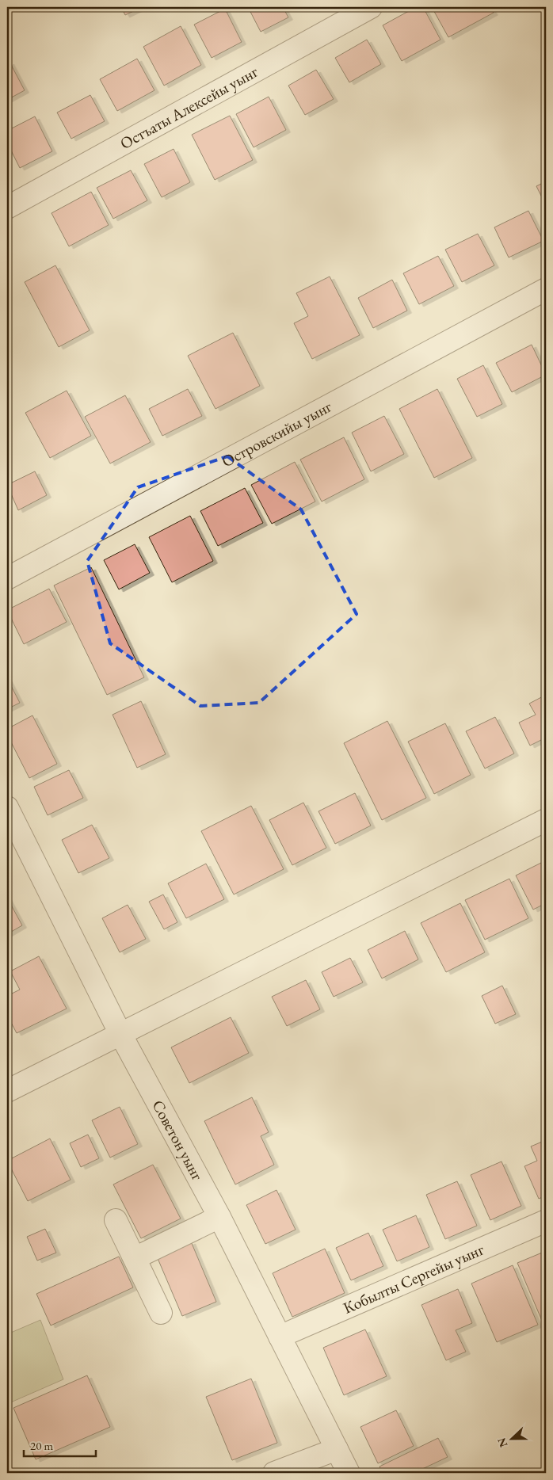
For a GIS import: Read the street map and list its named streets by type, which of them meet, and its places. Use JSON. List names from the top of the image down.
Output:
{
  "streets": {
    "street": [
      "Остъаты Алексейы уынг",
      "Островскийы уынг",
      "Советон уынг",
      "Кобылты Сергейы уынг"
    ]
  },
  "crossings": [
    ["Советон уынг", "Кобылты Сергейы уынг"]
  ],
  "scale_bar": "20 m",
  "north": "left"
}
